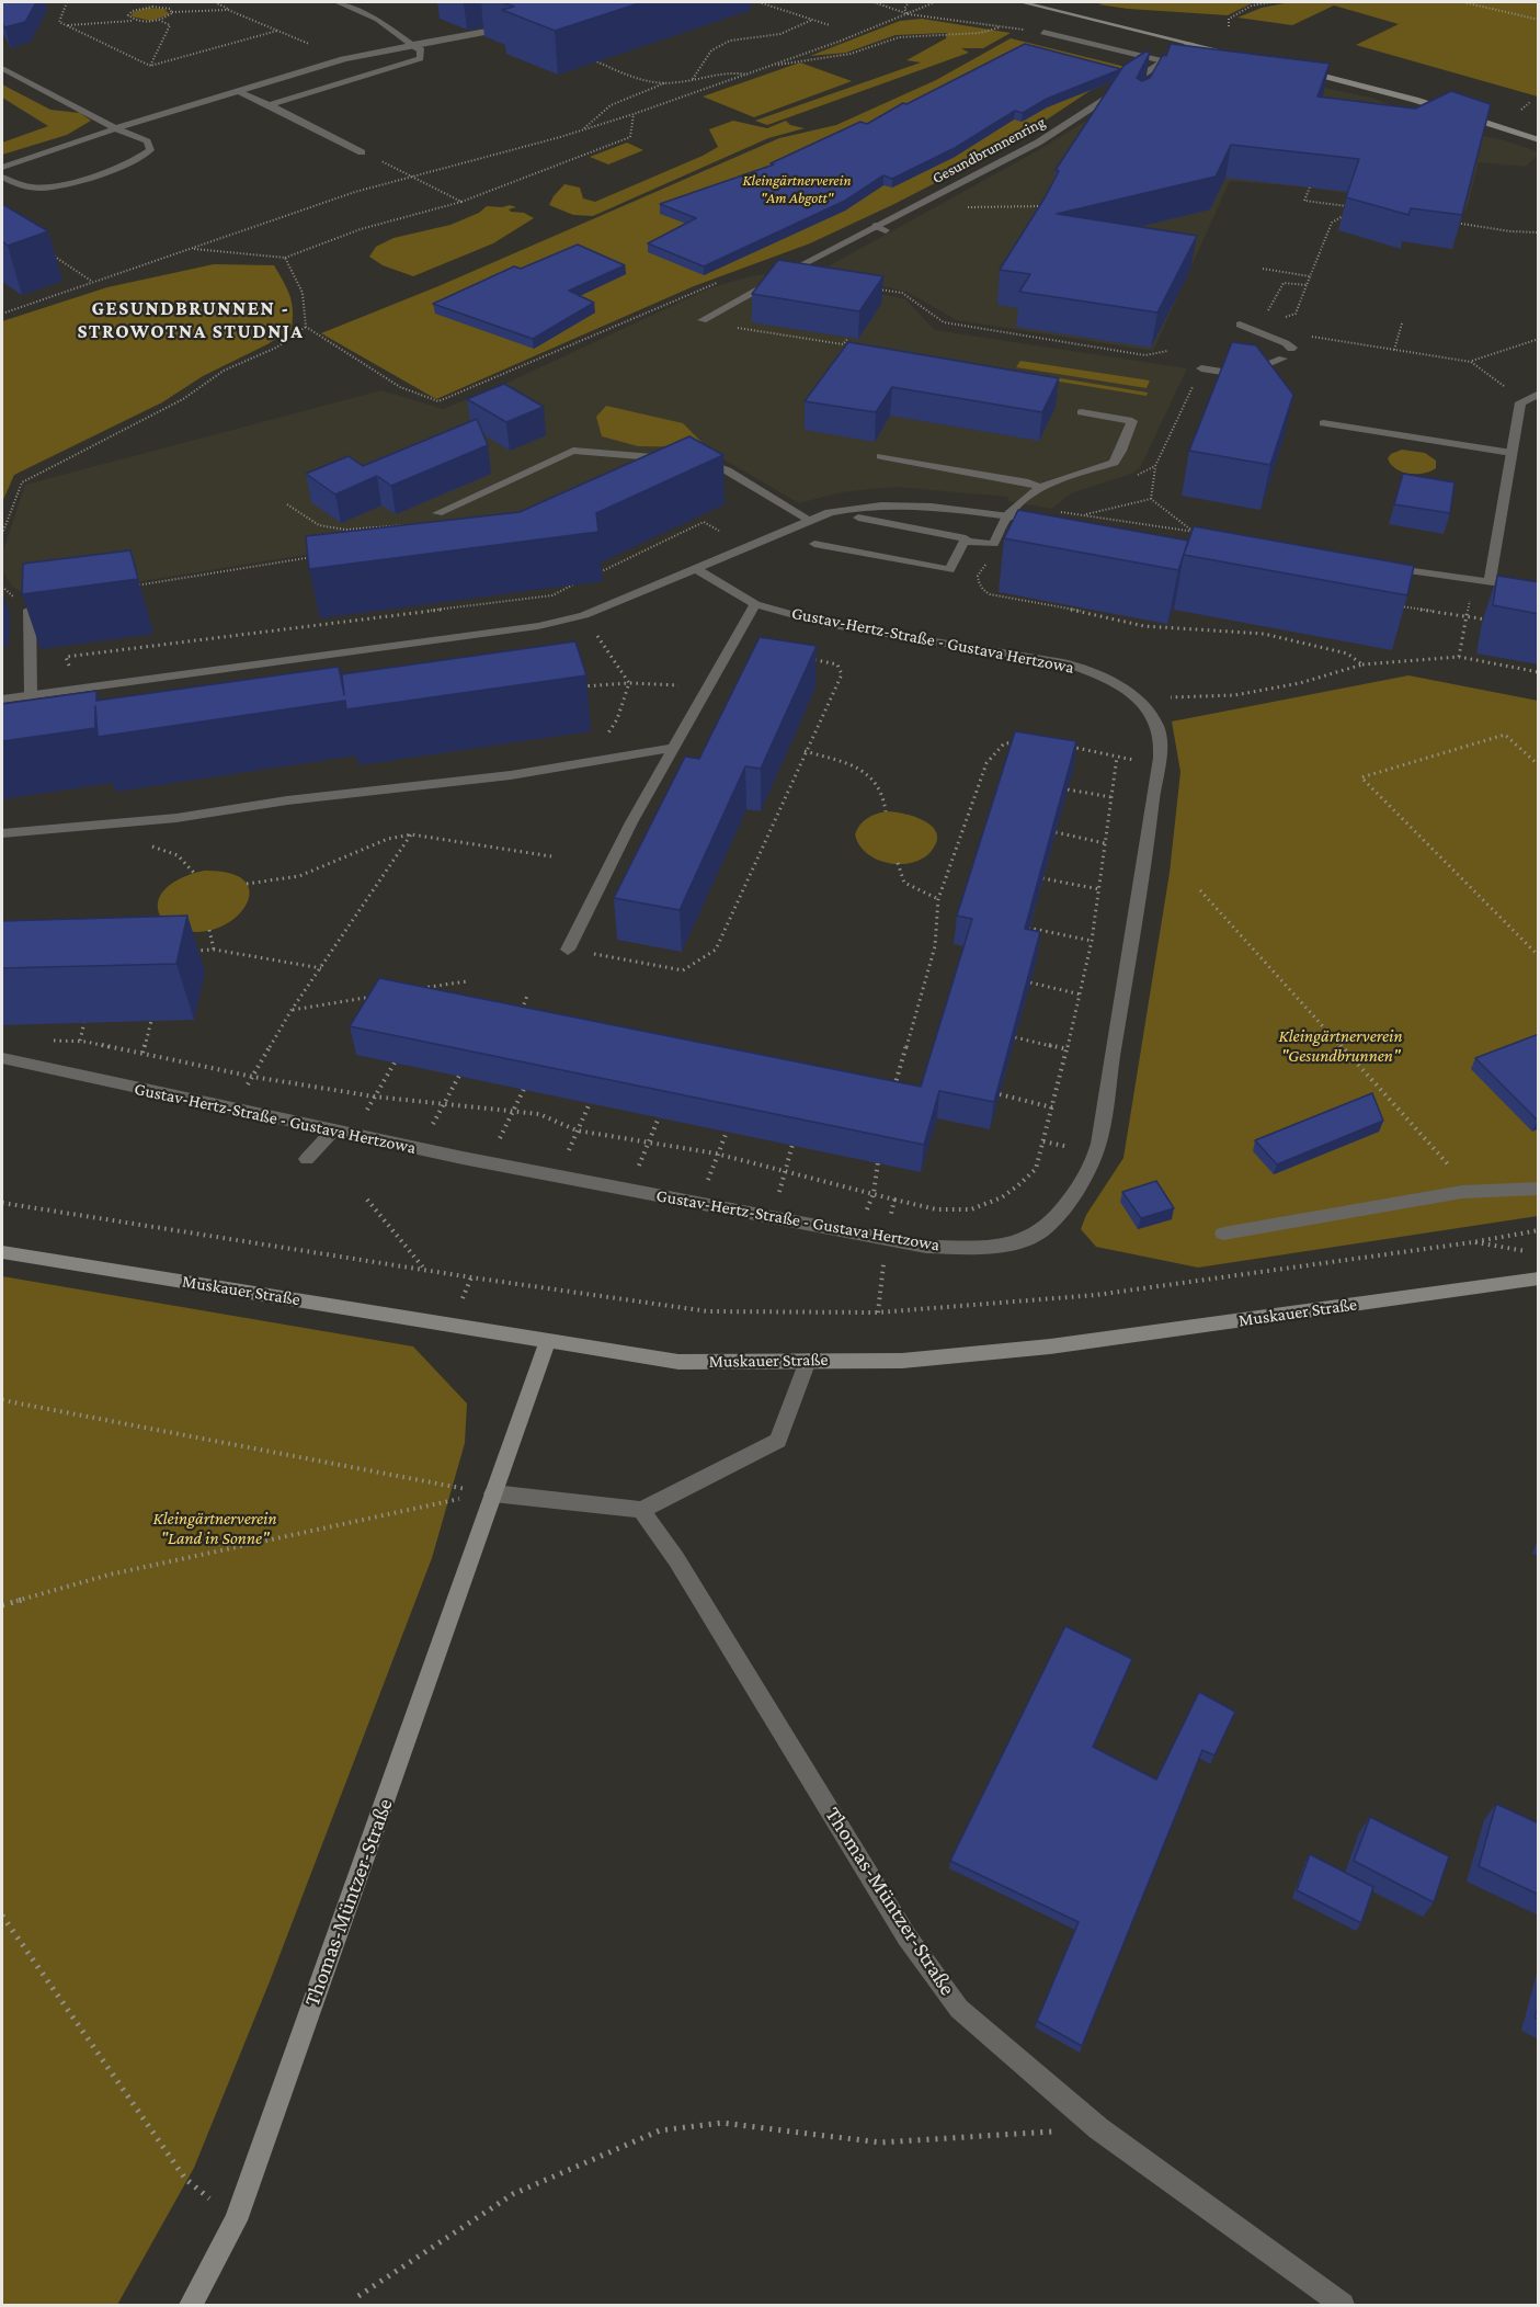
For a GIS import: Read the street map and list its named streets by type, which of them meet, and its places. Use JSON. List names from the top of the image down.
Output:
{
  "streets": {
    "street": [
      "Gesundbrunnenring",
      "Gustav-Hertz-Straße - Gustava Hertzowa",
      "Muskauer Straße",
      "Thomas-Müntzer-Straße"
    ]
  },
  "crossings": [
    ["Muskauer Straße", "Thomas-Müntzer-Straße"]
  ],
  "districts": ["GESUNDBRUNNEN - STROWOTNA STUDNJA"],
  "parks": ["Kleingärtnerverein \"Am Abgott\"", "Kleingärtnerverein \"Gesundbrunnen\"", "Kleingärtnerverein \"Land in Sonne\""]
}
